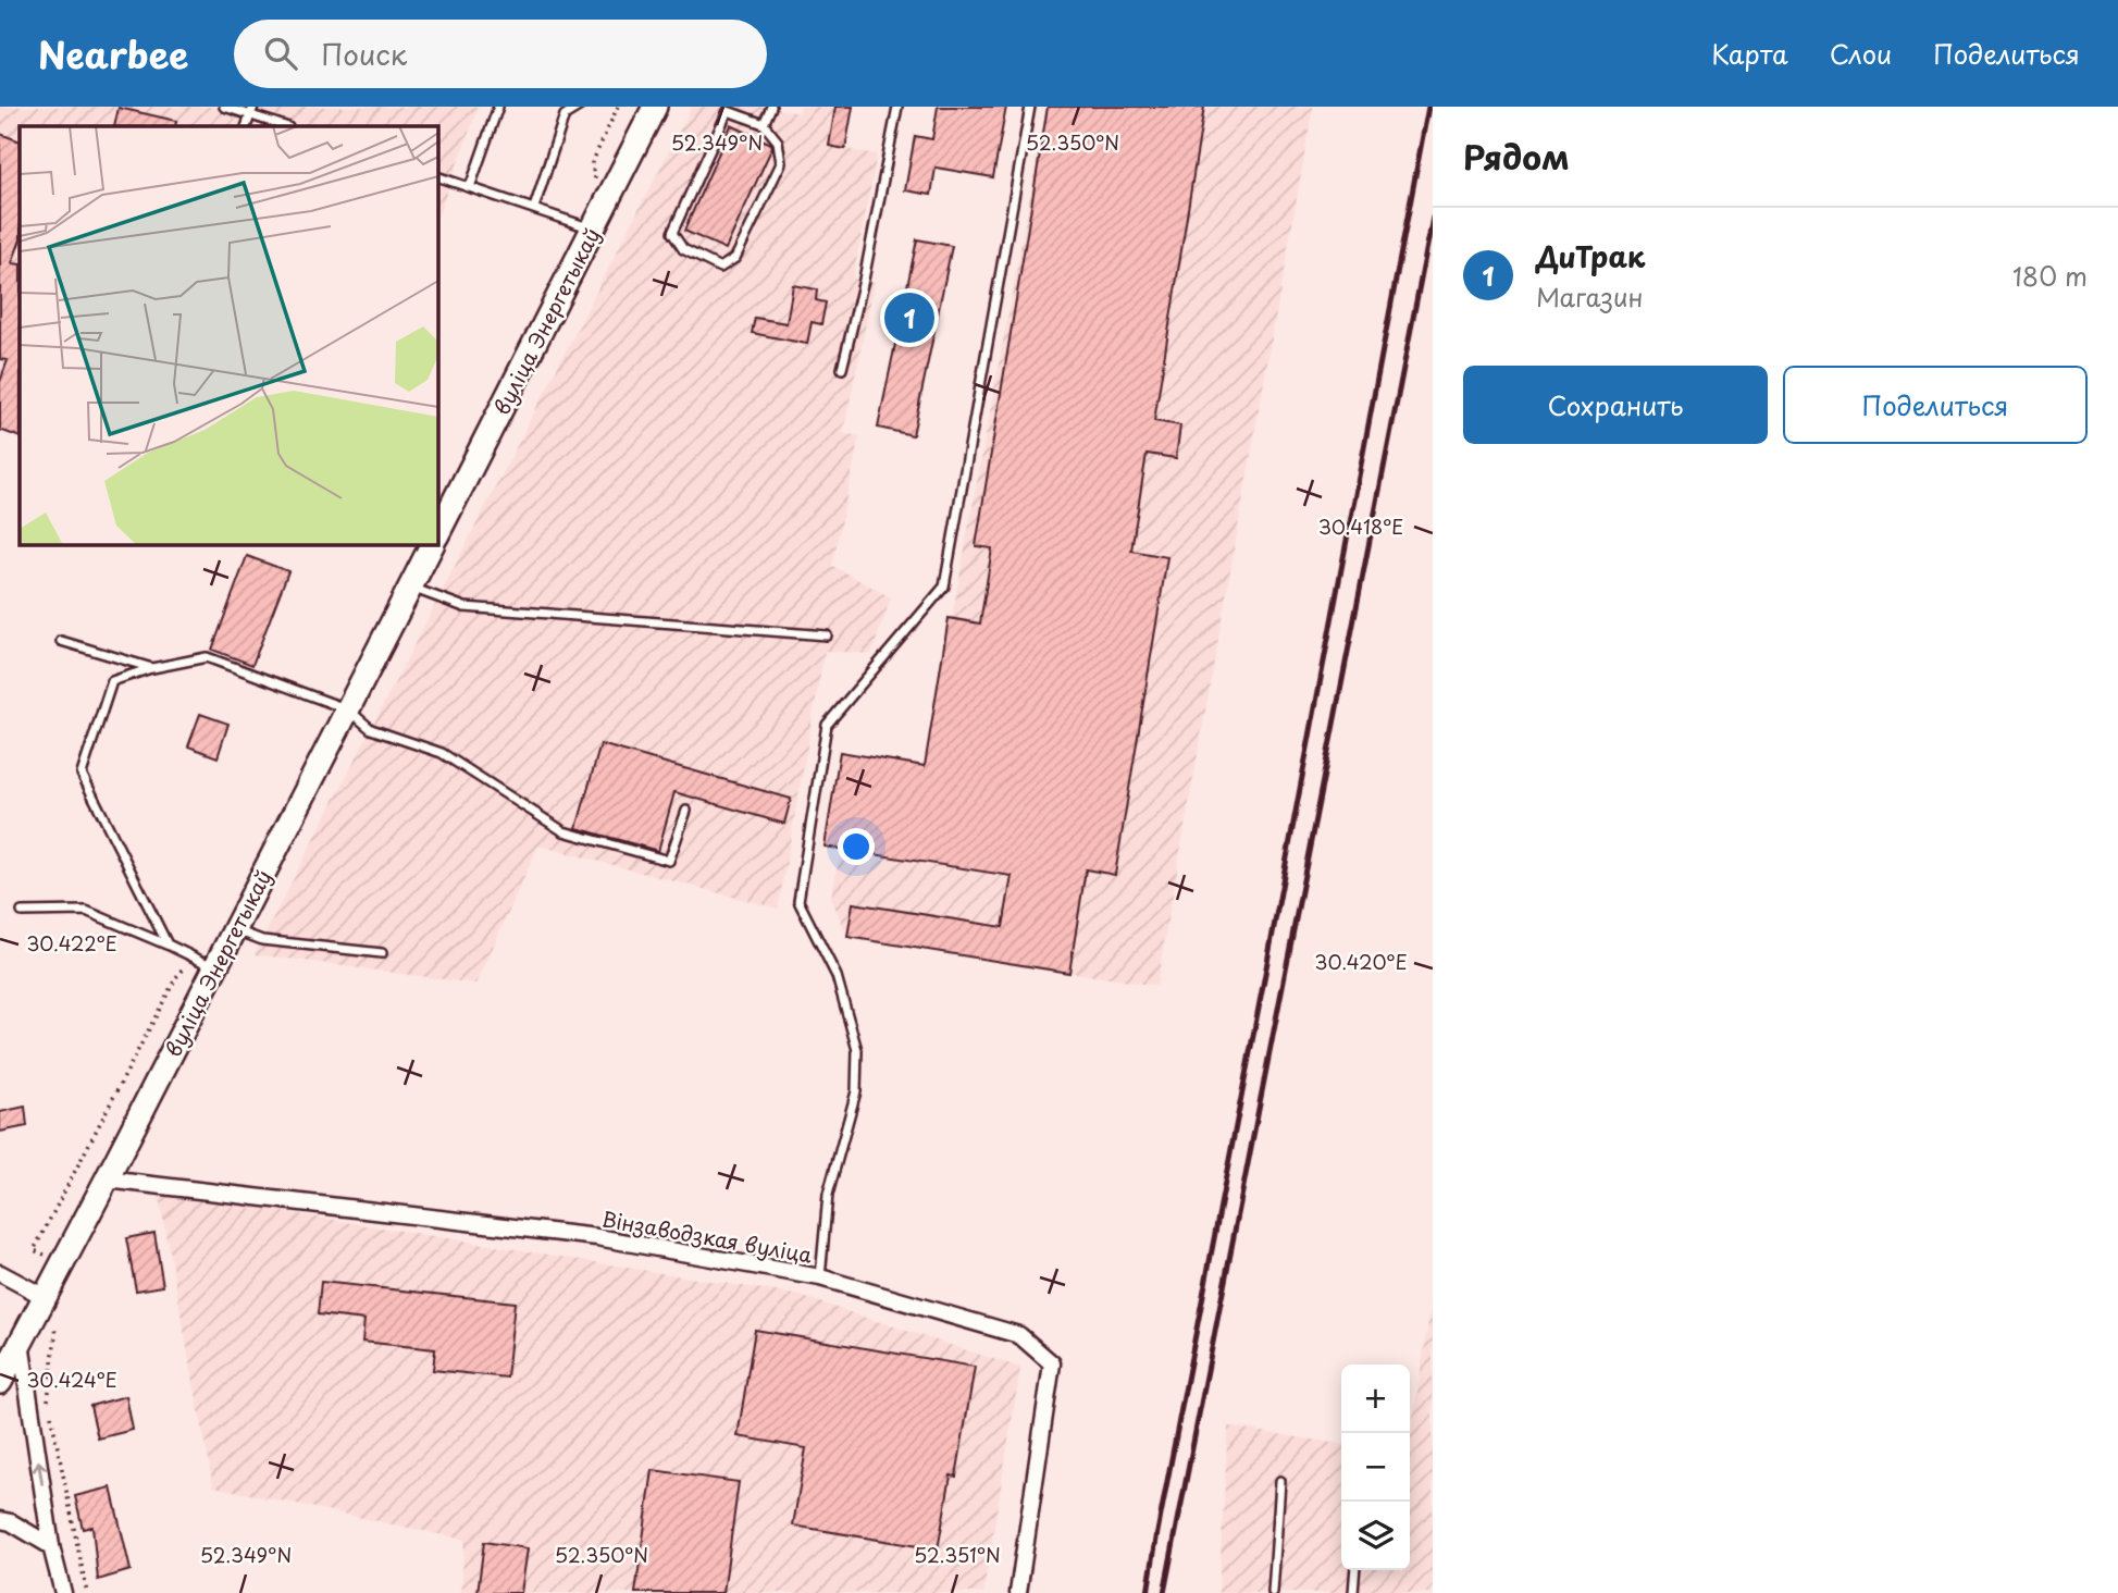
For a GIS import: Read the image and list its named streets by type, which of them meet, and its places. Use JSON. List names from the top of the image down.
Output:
{
  "streets": {
    "main road": ["вуліца Энергетыкаў"],
    "street": ["Вінзаводзкая вуліца"]
  },
  "crossings": [
    ["вуліца Энергетыкаў", "Вінзаводзкая вуліца"]
  ],
  "page": {
    "header": "Nearbee",
    "search": "Поиск",
    "nav": ["Карта", "Слои", "Поделиться"],
    "heading": "Рядом",
    "list": [
      {
        "mark": "1",
        "name": "ДиТрак",
        "note": "Магазин",
        "value": "180 m"
      }
    ],
    "pins": "1",
    "buttons": ["Сохранить", "Поделиться"],
    "map_buttons": ["+", "−"]
  },
  "coordinates": [
    "52.349°N",
    "52.350°N",
    "30.418°E",
    "30.422°E",
    "30.420°E",
    "30.424°E",
    "52.351°N"
  ]
}
